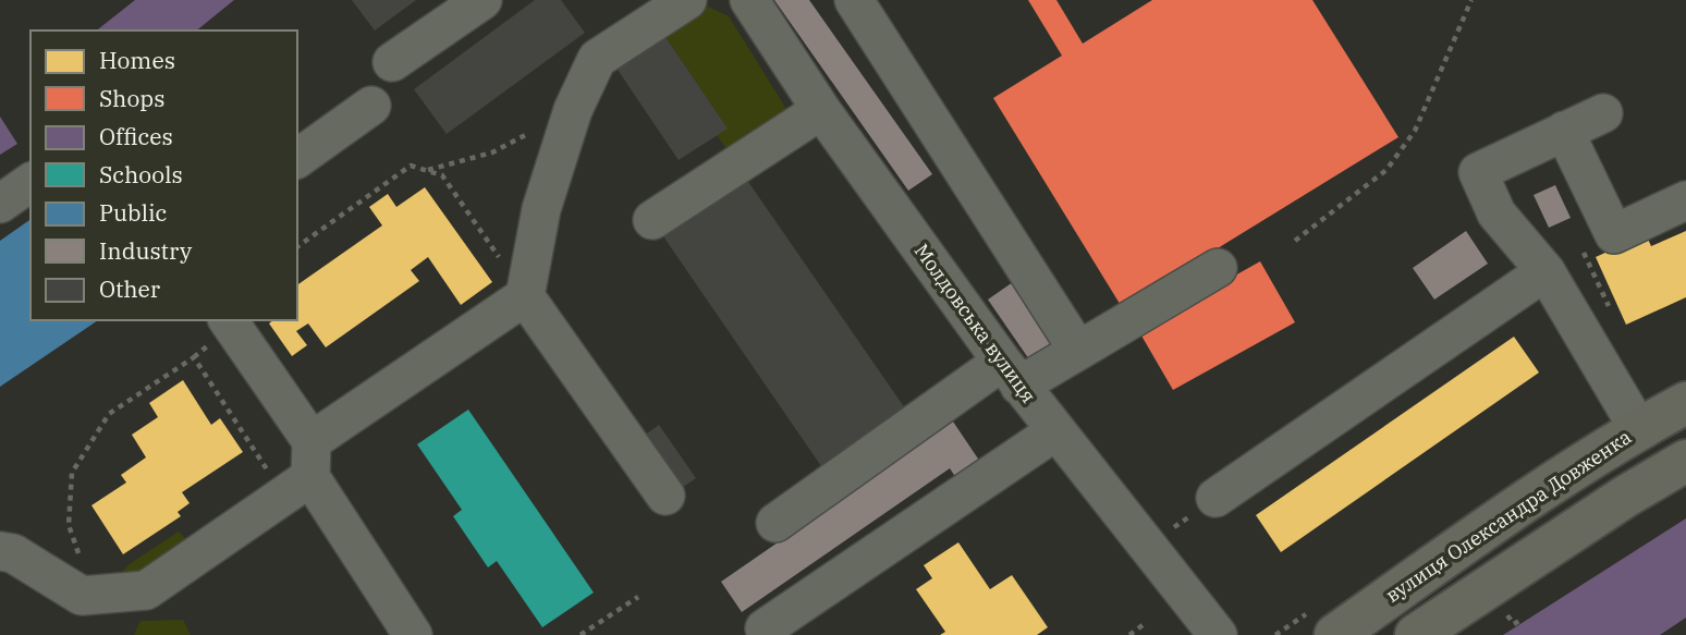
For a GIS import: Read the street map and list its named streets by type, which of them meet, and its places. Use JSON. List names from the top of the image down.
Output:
{
  "streets": {
    "main road": ["вулиця Олександра Довженка"],
    "street": ["Молдовська вулиця"]
  },
  "legend": [
    "Homes",
    "Shops",
    "Offices",
    "Schools",
    "Public",
    "Industry",
    "Other"
  ]
}
